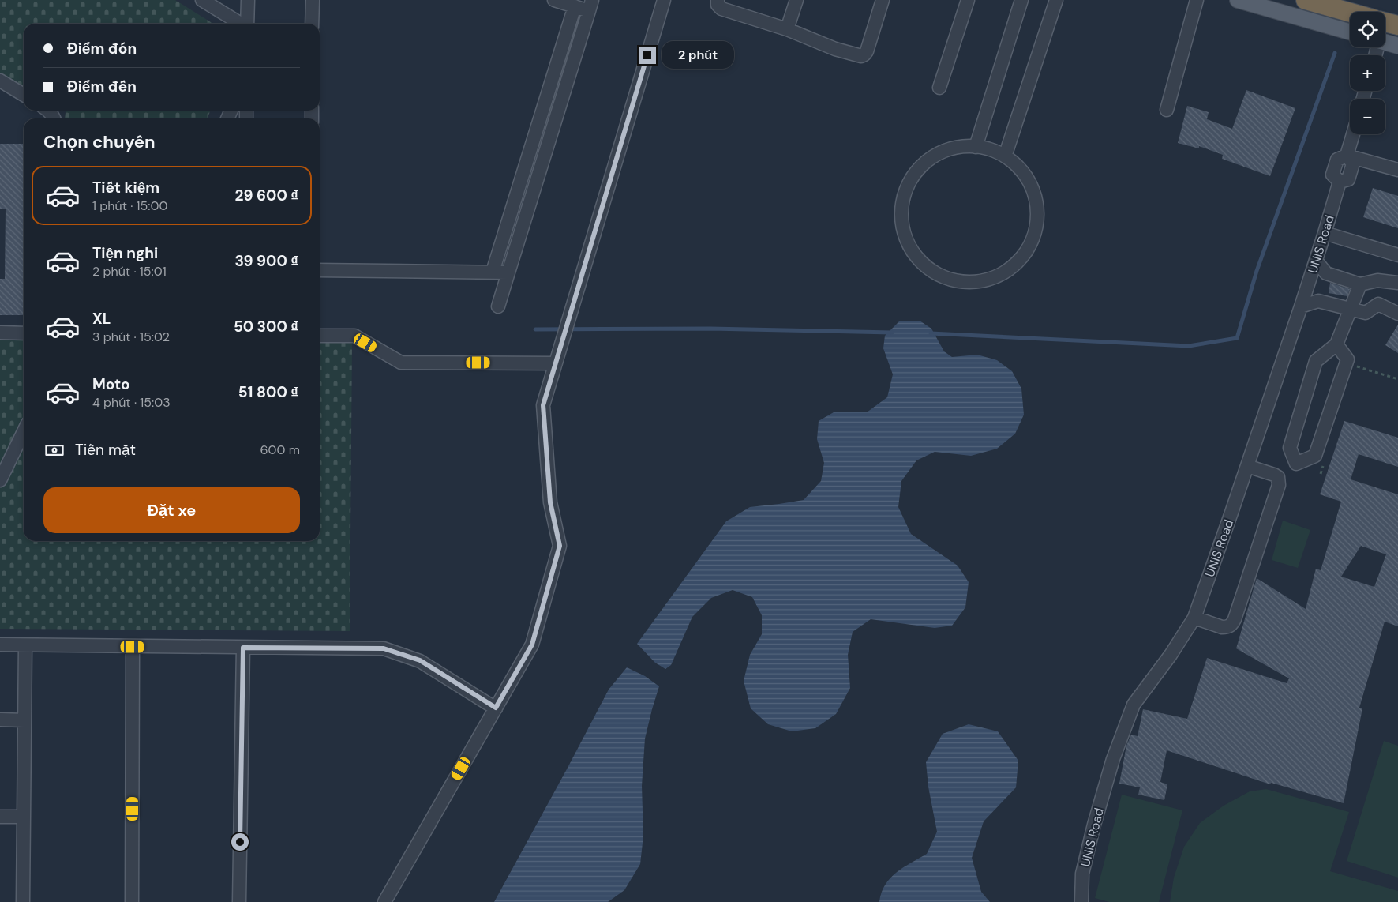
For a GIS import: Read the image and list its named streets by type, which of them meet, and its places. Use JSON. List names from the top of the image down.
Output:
{
  "streets": {
    "street": ["UNIS Road"]
  },
  "page": {
    "map_buttons": ["+", "−"],
    "banner": ["Điểm đón", "Điểm đến"],
    "bubble": "2 phút",
    "heading": "Chọn chuyến",
    "list": [
      {
        "name": "Tiết kiệm",
        "note": "1 phút · 15:00",
        "value": "29 600 ₫"
      },
      {
        "name": "Tiện nghi",
        "note": "2 phút · 15:01",
        "value": "39 900 ₫"
      },
      {
        "name": "XL",
        "note": "3 phút · 15:02",
        "value": "50 300 ₫"
      },
      {
        "name": "Moto",
        "note": "4 phút · 15:03",
        "value": "51 800 ₫"
      }
    ],
    "pay": ["Tiền mặt", "600 m"],
    "buttons": "Đặt xe"
  }
}
